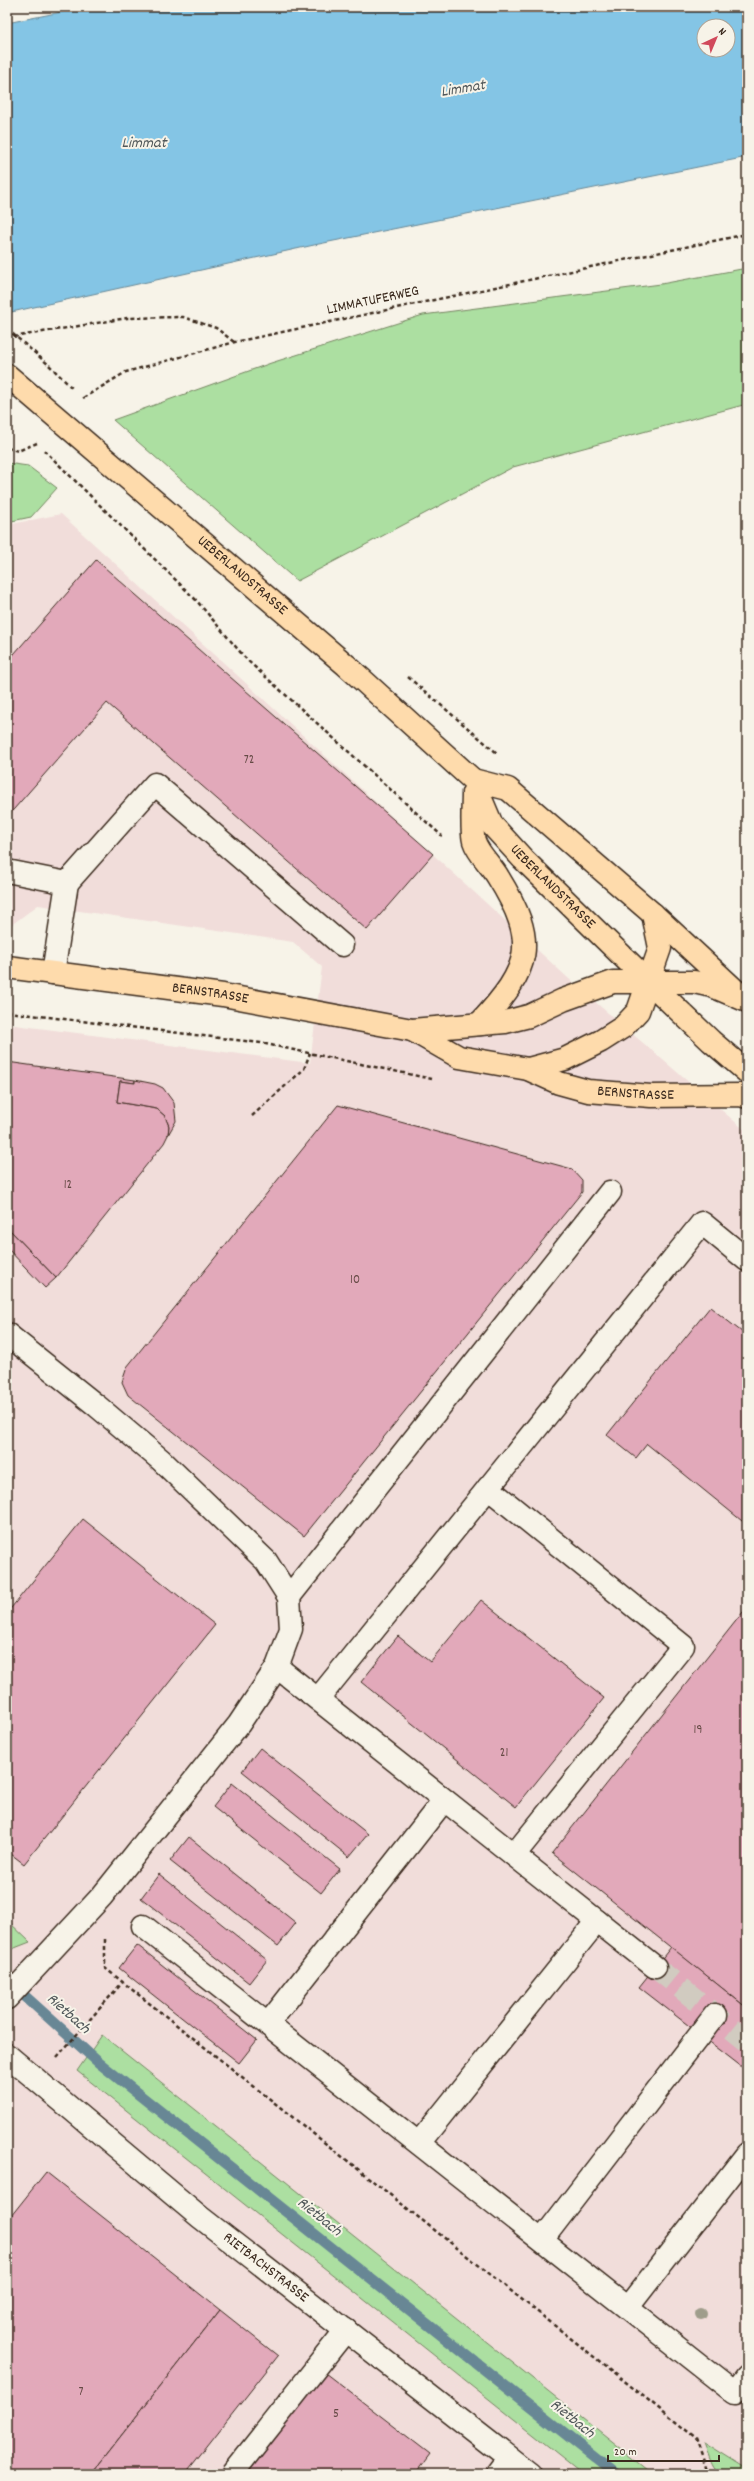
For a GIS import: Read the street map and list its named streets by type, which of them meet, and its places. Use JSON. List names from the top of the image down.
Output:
{
  "streets": {
    "main road": ["UEBERLANDSTRASSE", "BERNSTRASSE"],
    "street": ["RIETBACHSTRASSE"],
    "path": ["LIMMATUFERWEG"]
  },
  "crossings": [
    ["UEBERLANDSTRASSE", "BERNSTRASSE"]
  ],
  "water": ["Limmat", "Rietbach"],
  "house_numbers": [
    "72",
    "12",
    "10",
    "19",
    "21",
    "7",
    "5"
  ],
  "scale_bar": "20 m",
  "north": "top right"
}
